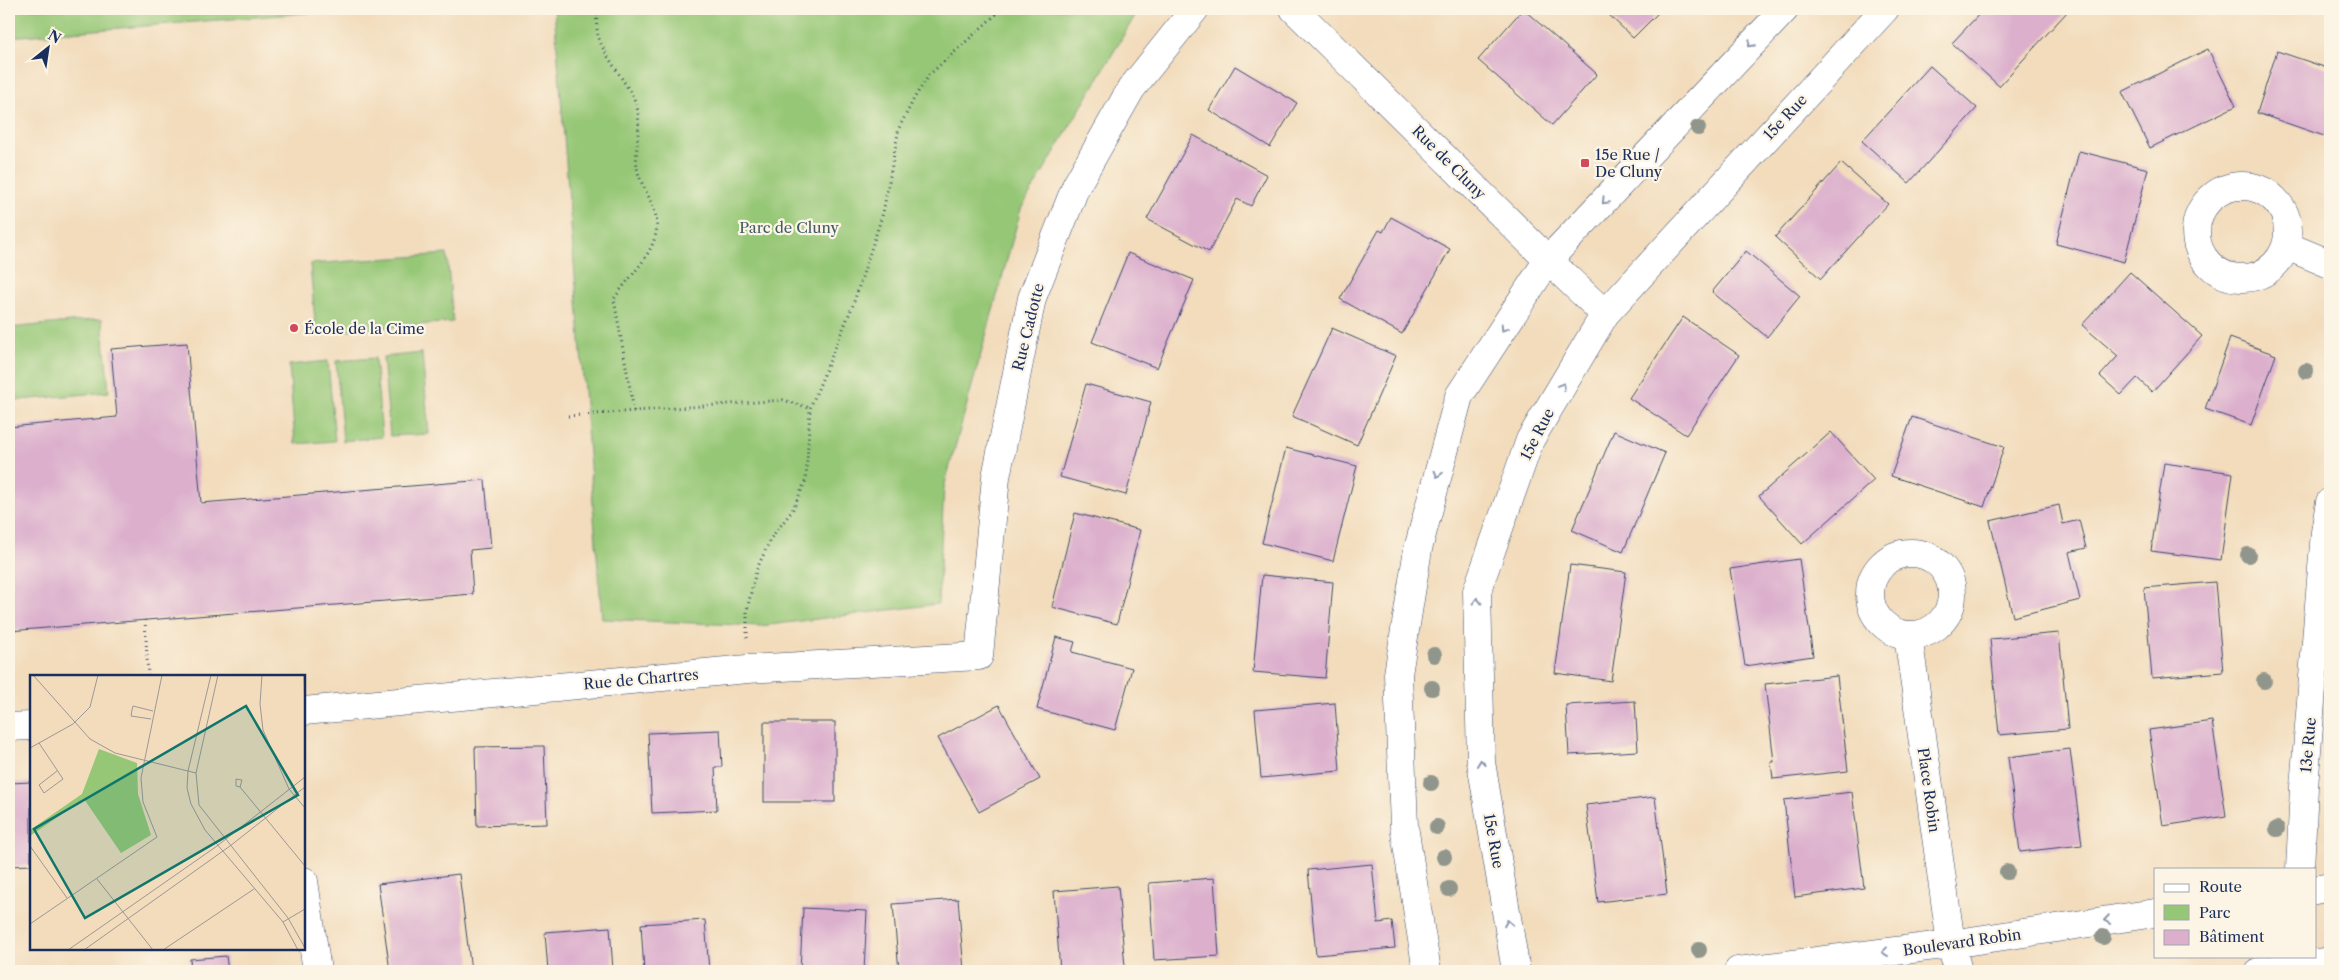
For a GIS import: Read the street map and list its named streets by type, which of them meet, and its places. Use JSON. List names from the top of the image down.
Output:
{
  "streets": {
    "street": [
      "15e Rue",
      "Rue de Cluny",
      "Rue Cadotte",
      "Rue de Chartres",
      "13e Rue",
      "Place Robin",
      "Boulevard Robin"
    ]
  },
  "crossings": [
    ["15e Rue", "Rue de Cluny"],
    ["Rue Cadotte", "Rue de Chartres"],
    ["Place Robin", "Boulevard Robin"]
  ],
  "one_way": ["Boulevard Robin"],
  "parks": ["Parc de Cluny"],
  "places": {
    "transit": ["15e Rue / De Cluny"],
    "other": ["École de la Cime"]
  },
  "legend": ["Route", "Parc", "Bâtiment"],
  "north": "top right"
}
